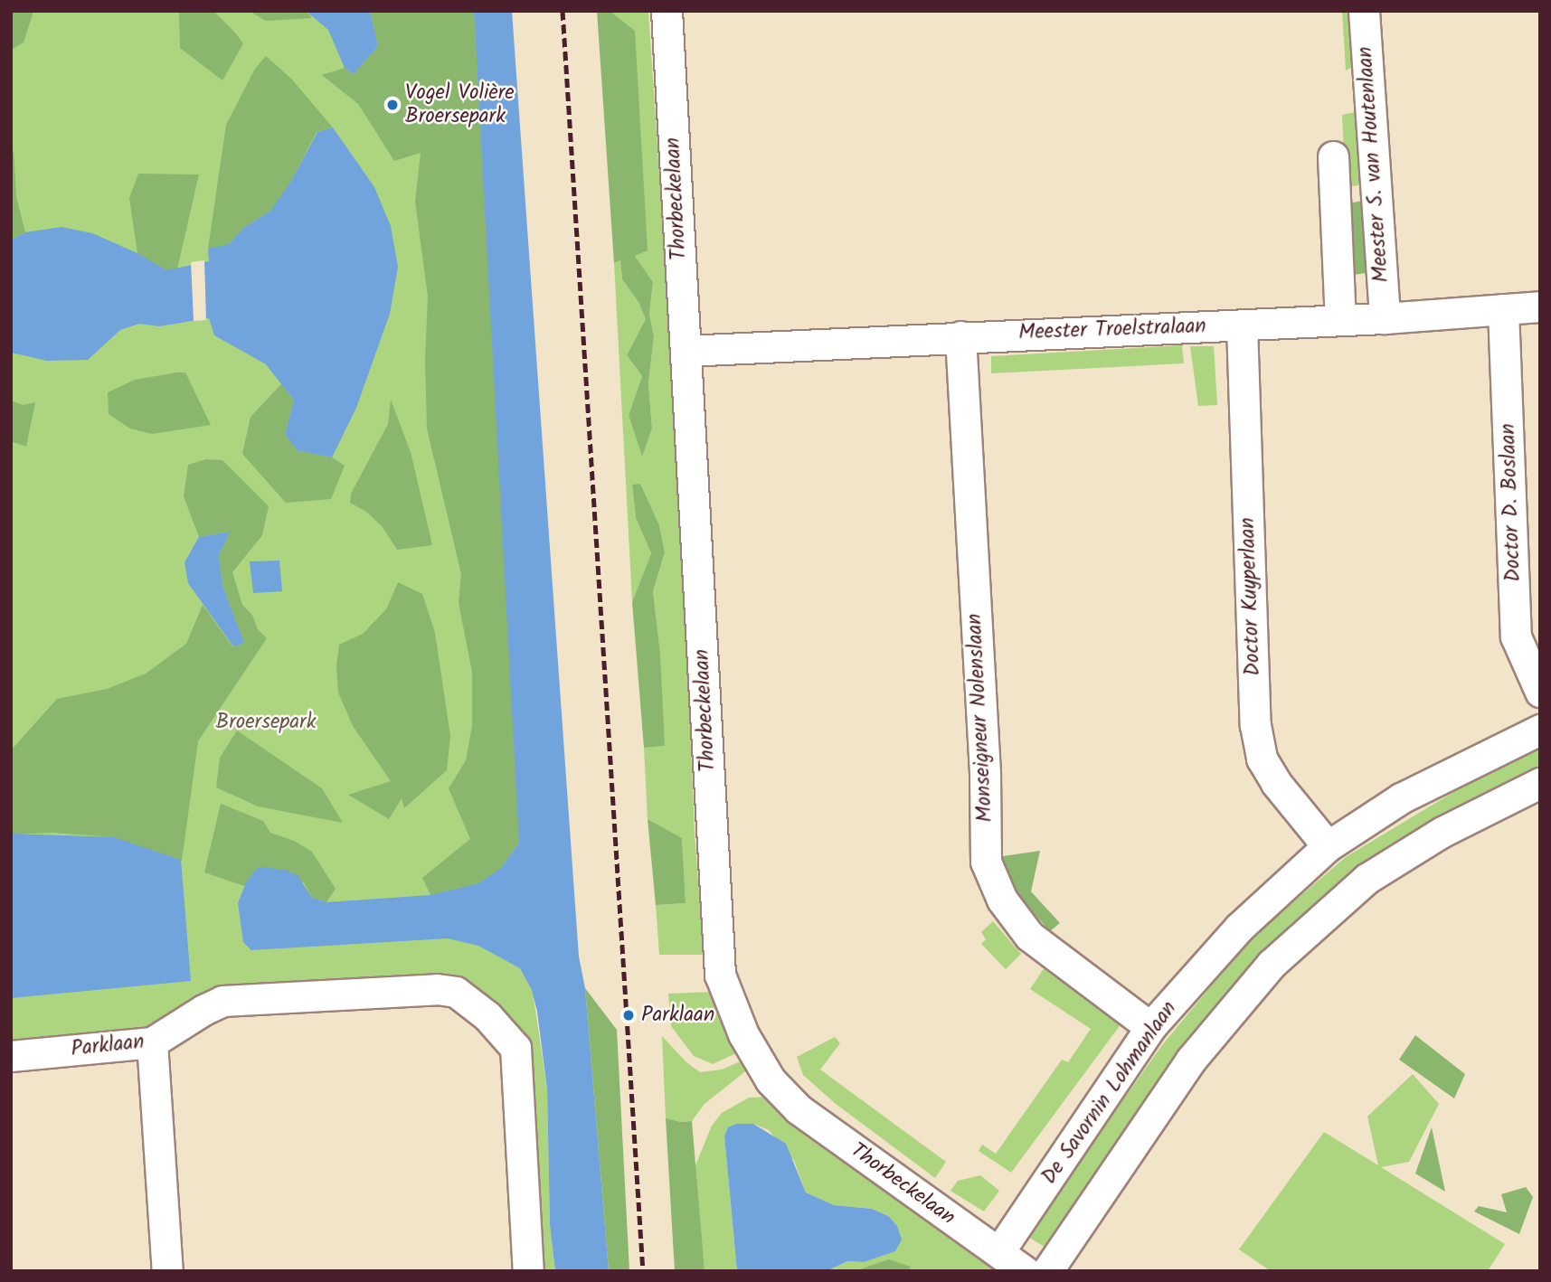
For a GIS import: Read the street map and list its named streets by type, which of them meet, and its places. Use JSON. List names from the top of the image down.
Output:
{
  "streets": {
    "street": [
      "Meester S. van Houtenlaan",
      "Thorbeckelaan",
      "Meester Troelstralaan",
      "Doctor D. Boslaan",
      "Doctor Kuyperlaan",
      "Monseigneur Nolenslaan",
      "Parklaan",
      "De Savornin Lohmanlaan"
    ]
  },
  "crossings": [
    ["Meester S. van Houtenlaan", "Meester Troelstralaan"],
    ["Thorbeckelaan", "Meester Troelstralaan"],
    ["Thorbeckelaan", "De Savornin Lohmanlaan"],
    ["Meester Troelstralaan", "Doctor D. Boslaan"],
    ["Meester Troelstralaan", "Doctor Kuyperlaan"],
    ["Meester Troelstralaan", "Monseigneur Nolenslaan"],
    ["Doctor Kuyperlaan", "De Savornin Lohmanlaan"],
    ["Monseigneur Nolenslaan", "De Savornin Lohmanlaan"]
  ],
  "parks": ["Broersepark"],
  "places": ["Vogel Volière Broersepark", "Parklaan"]
}
